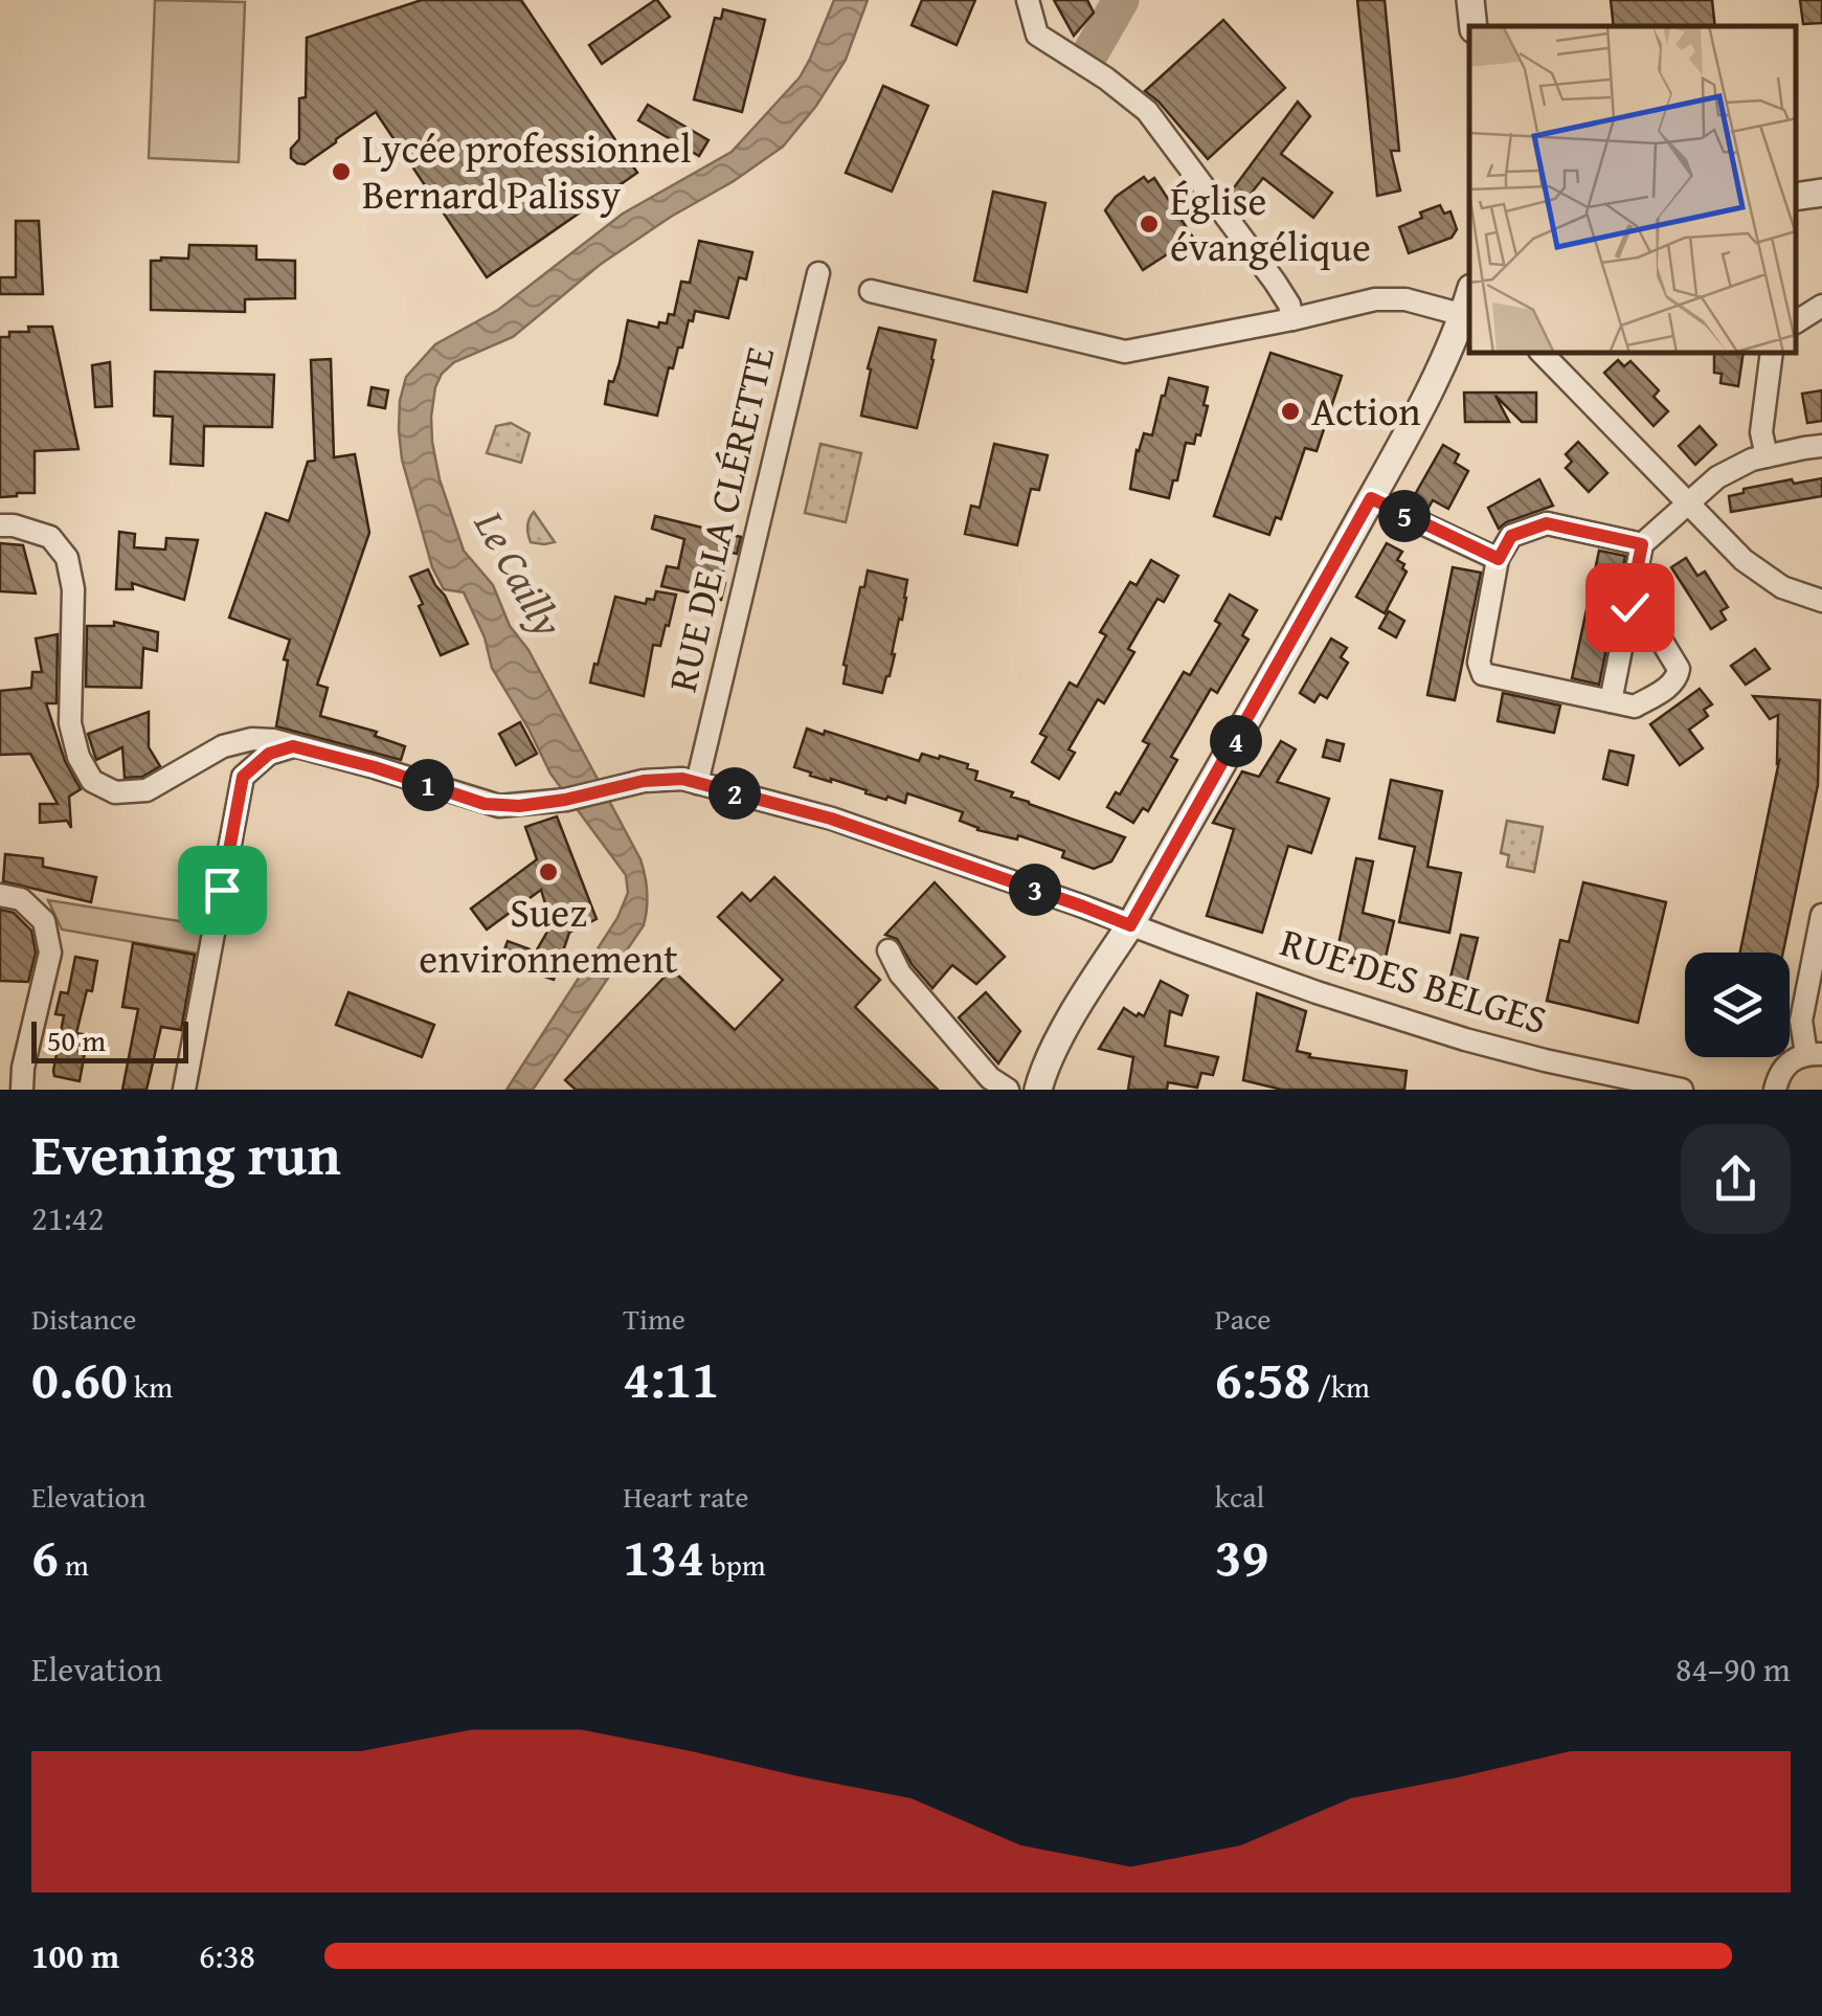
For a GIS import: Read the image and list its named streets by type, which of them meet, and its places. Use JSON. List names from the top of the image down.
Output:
{
  "streets": {
    "street": ["RUE DE LA CLÉRETTE", "RUE DES BELGES"]
  },
  "crossings": [
    ["RUE DE LA CLÉRETTE", "RUE DES BELGES"]
  ],
  "water": ["Le Cailly"],
  "places": [
    "Lycée professionnel Bernard Palissy",
    "Église évangélique",
    "Action",
    "Suez environnement"
  ],
  "scale_bar": "50 m",
  "page": {
    "pins": [
      "5",
      "4",
      "1",
      "2",
      "3"
    ],
    "scale": "50 m",
    "heading": ["Evening run", "21:42"],
    "stats": [
      ["Distance", "0.60 km"],
      ["Time", "4:11"],
      ["Pace", "6:58 /km"],
      ["Elevation", "6 m"],
      ["Heart rate", "134 bpm"],
      ["kcal", "39"]
    ],
    "chart": ["Elevation", "84–90 m"],
    "list": [
      {
        "name": "100 m",
        "note": "6:38"
      }
    ]
  }
}
